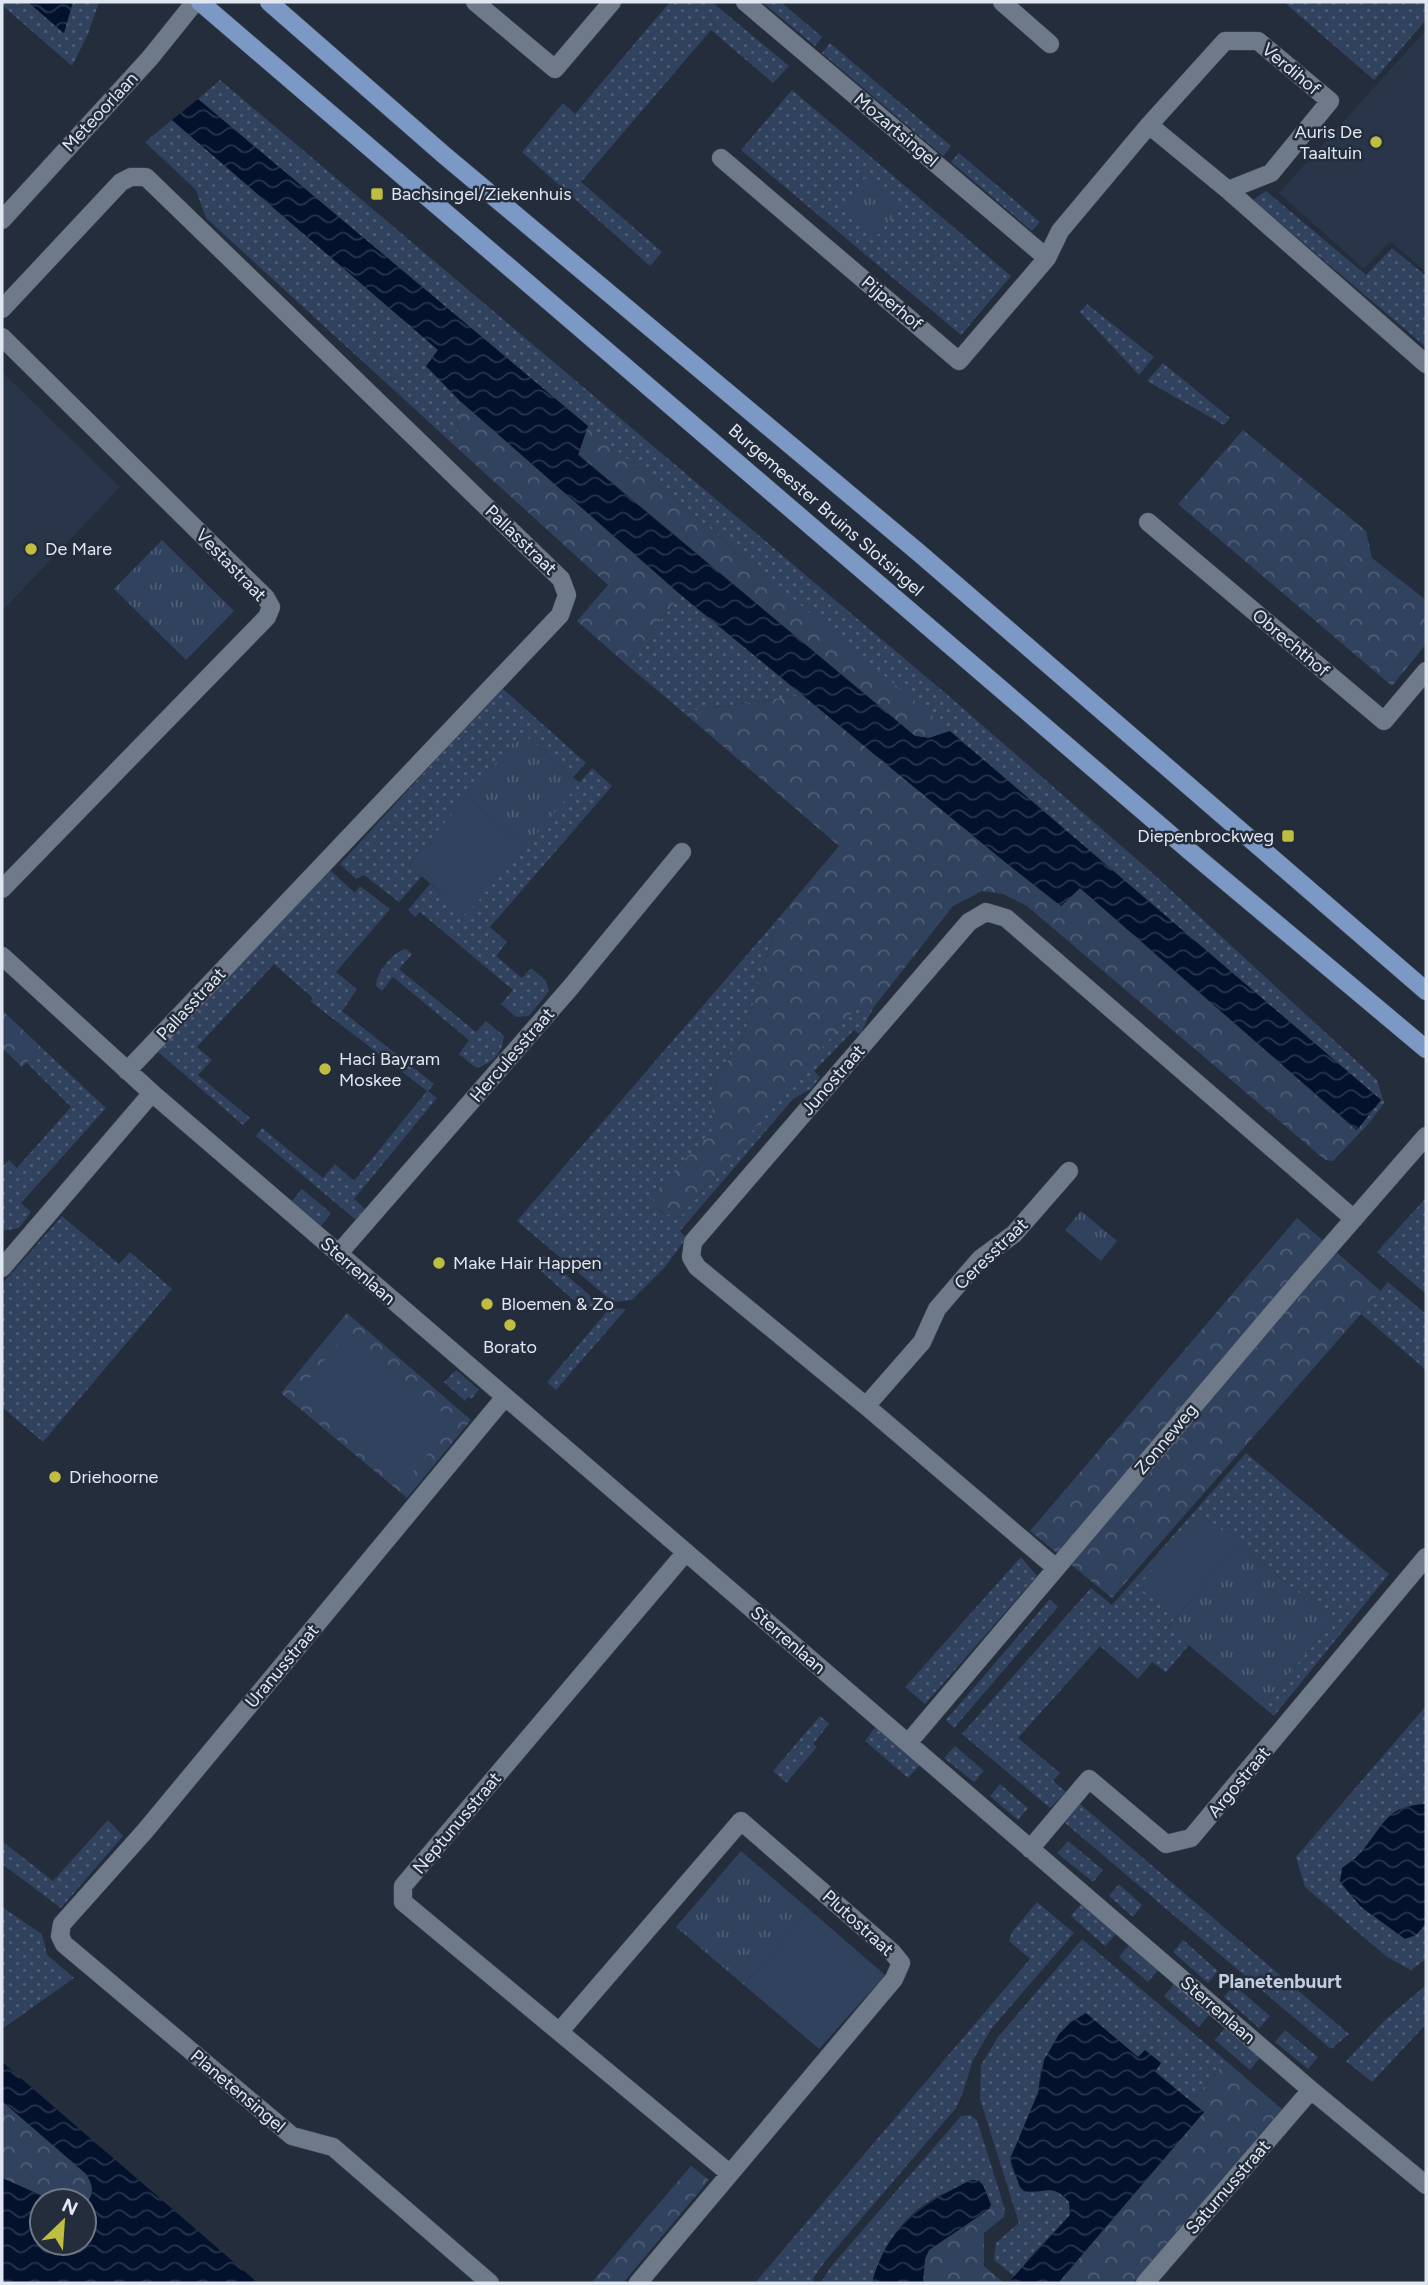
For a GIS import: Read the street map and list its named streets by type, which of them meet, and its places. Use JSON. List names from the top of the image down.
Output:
{
  "streets": {
    "main road": ["Burgemeester Bruins Slotsingel"],
    "street": [
      "Verdihof",
      "Meteoorlaan",
      "Mozartsingel",
      "Pijperhof",
      "Pallasstraat",
      "Vestastraat",
      "Obrechthof",
      "Herculesstraat",
      "Junostraat",
      "Ceresstraat",
      "Sterrenlaan",
      "Zonneweg",
      "Uranusstraat",
      "Argostraat",
      "Neptunusstraat",
      "Plutostraat",
      "Planetensingel",
      "Saturnusstraat"
    ]
  },
  "crossings": [
    ["Verdihof", "Mozartsingel"],
    ["Verdihof", "Pijperhof"],
    ["Meteoorlaan", "Burgemeester Bruins Slotsingel"],
    ["Mozartsingel", "Pijperhof"],
    ["Pallasstraat", "Sterrenlaan"],
    ["Herculesstraat", "Sterrenlaan"],
    ["Junostraat", "Ceresstraat"],
    ["Junostraat", "Zonneweg"],
    ["Sterrenlaan", "Zonneweg"],
    ["Sterrenlaan", "Uranusstraat"],
    ["Sterrenlaan", "Argostraat"],
    ["Sterrenlaan", "Neptunusstraat"],
    ["Sterrenlaan", "Saturnusstraat"],
    ["Uranusstraat", "Planetensingel"],
    ["Neptunusstraat", "Plutostraat"]
  ],
  "districts": ["Planetenbuurt"],
  "places": {
    "other": [
      "Auris De Taaltuin",
      "De Mare",
      "Haci Bayram Moskee",
      "Make Hair Happen",
      "Bloemen & Zo",
      "Borato",
      "Driehoorne"
    ],
    "transit": ["Bachsingel/Ziekenhuis", "Diepenbrockweg"]
  },
  "north": "top right"
}
